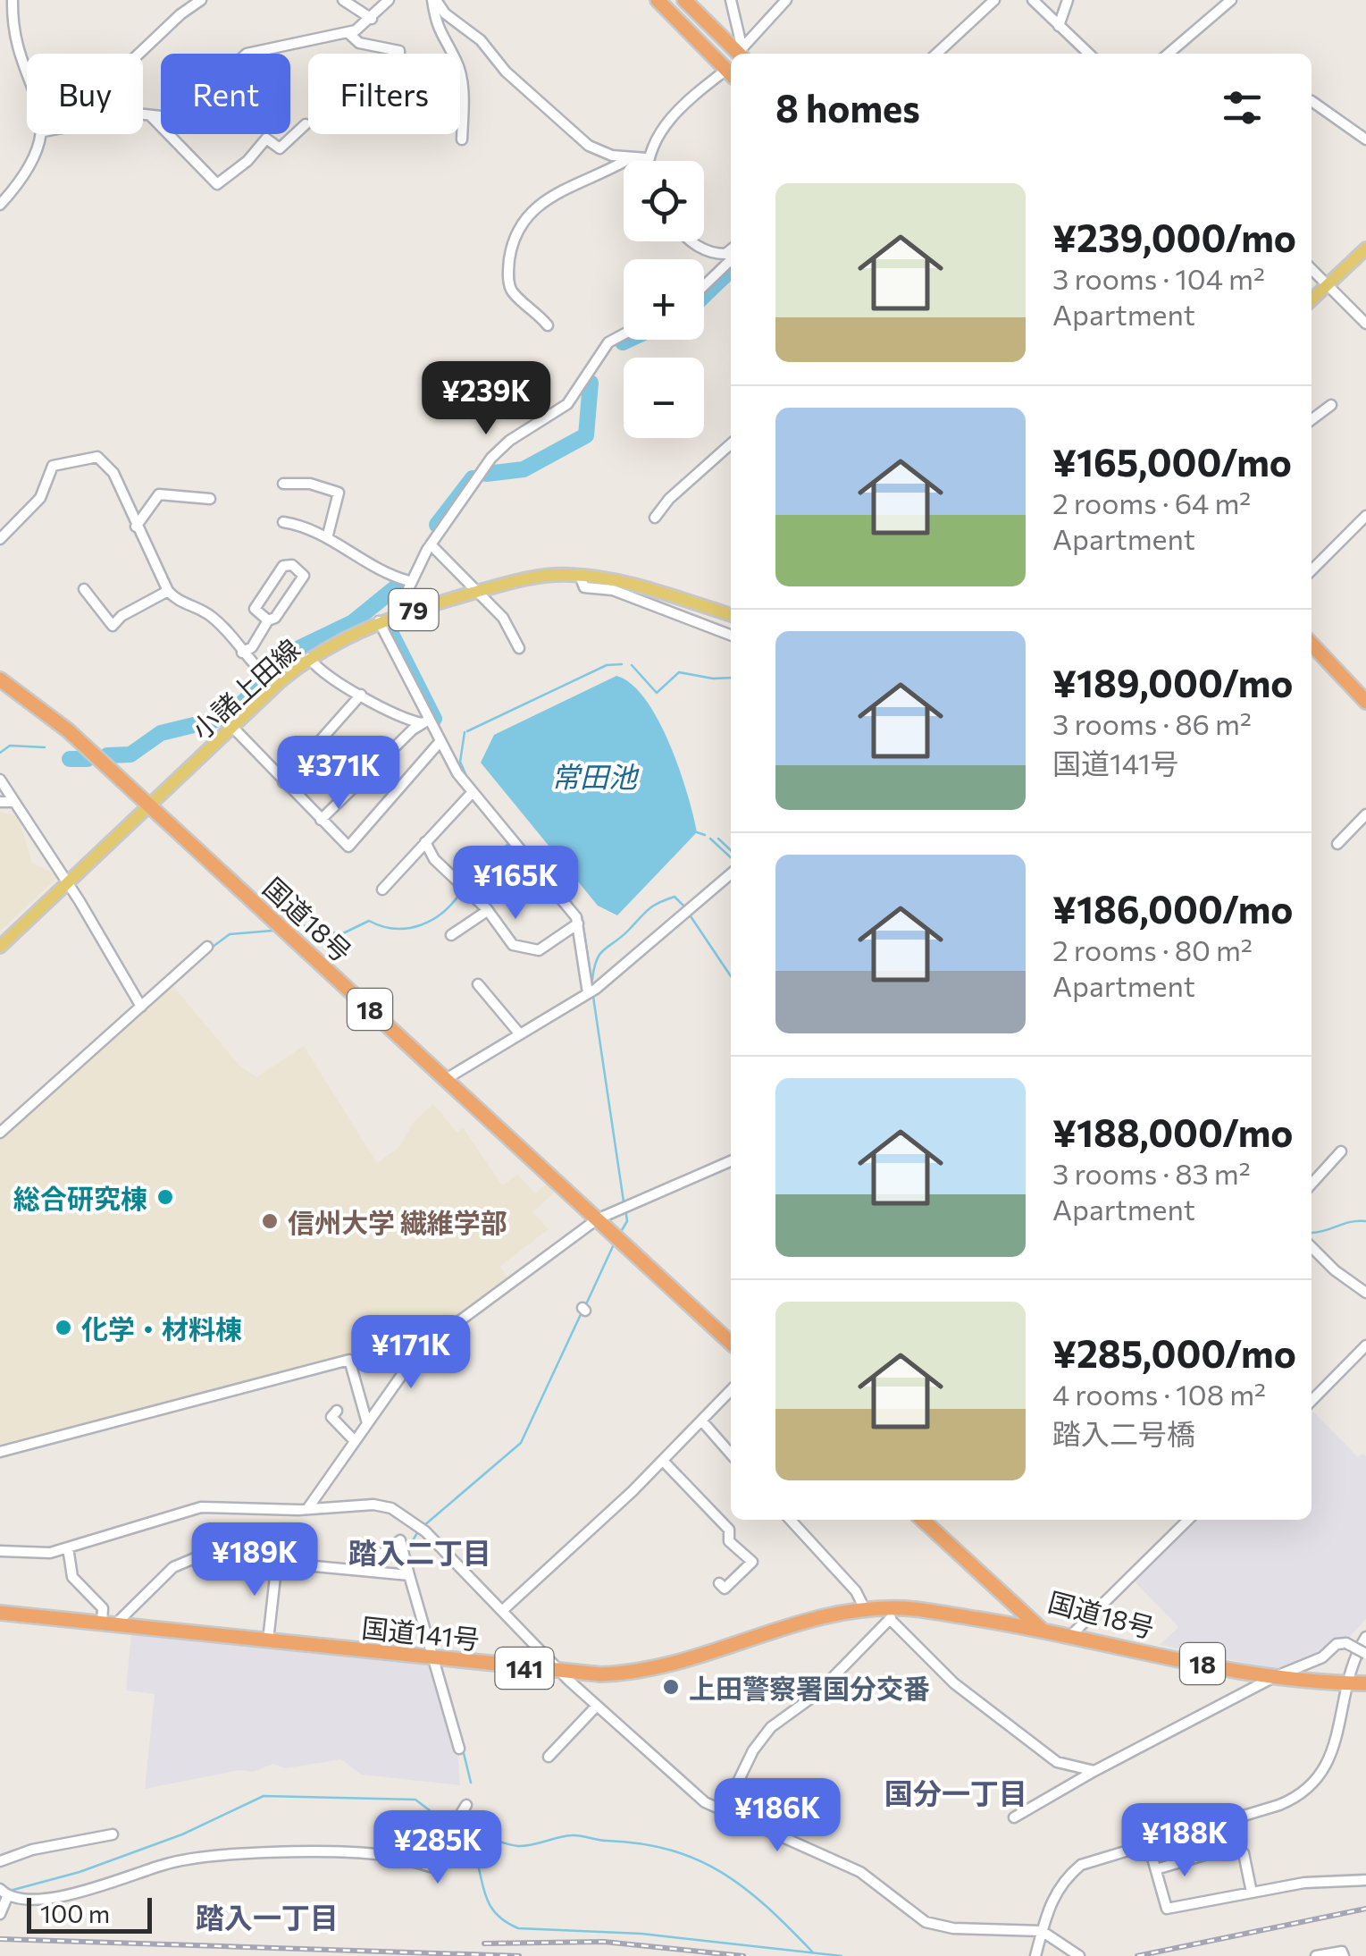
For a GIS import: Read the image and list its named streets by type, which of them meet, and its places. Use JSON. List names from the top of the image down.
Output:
{
  "streets": {
    "highway": [
      "国道18号",
      "18",
      "国道141号",
      "141"
    ],
    "main road": ["79", "小諸上田線"]
  },
  "crossings": [
    ["小諸上田線", "国道18号"],
    ["国道18号", "国道141号"]
  ],
  "districts": ["踏入二丁目", "国分一丁目", "踏入一丁目"],
  "water": ["常田池"],
  "places": [
    "総合研究棟",
    "信州大学 繊維学部",
    "化学・材料棟",
    "上田警察署国分交番"
  ],
  "scale_bar": "100 m",
  "page": {
    "chip": ["Buy", "Rent", "Filters"],
    "heading": "8 homes",
    "map_buttons": ["+", "−"],
    "list": [
      {
        "name": "¥239,000/mo",
        "note": "3 rooms · 104 m² · Apartment"
      },
      {
        "name": "¥165,000/mo",
        "note": "2 rooms · 64 m² · Apartment"
      },
      {
        "name": "¥189,000/mo",
        "note": "3 rooms · 86 m² · 国道141号"
      },
      {
        "name": "¥186,000/mo",
        "note": "2 rooms · 80 m² · Apartment"
      },
      {
        "name": "¥188,000/mo",
        "note": "3 rooms · 83 m² · Apartment"
      },
      {
        "name": "¥285,000/mo",
        "note": "4 rooms · 108 m² · 踏入二号橋"
      }
    ],
    "price": [
      "¥239K",
      "¥371K",
      "¥165K",
      "¥171K",
      "¥189K",
      "¥186K",
      "¥188K",
      "¥285K"
    ],
    "scale": "100 m"
  }
}
